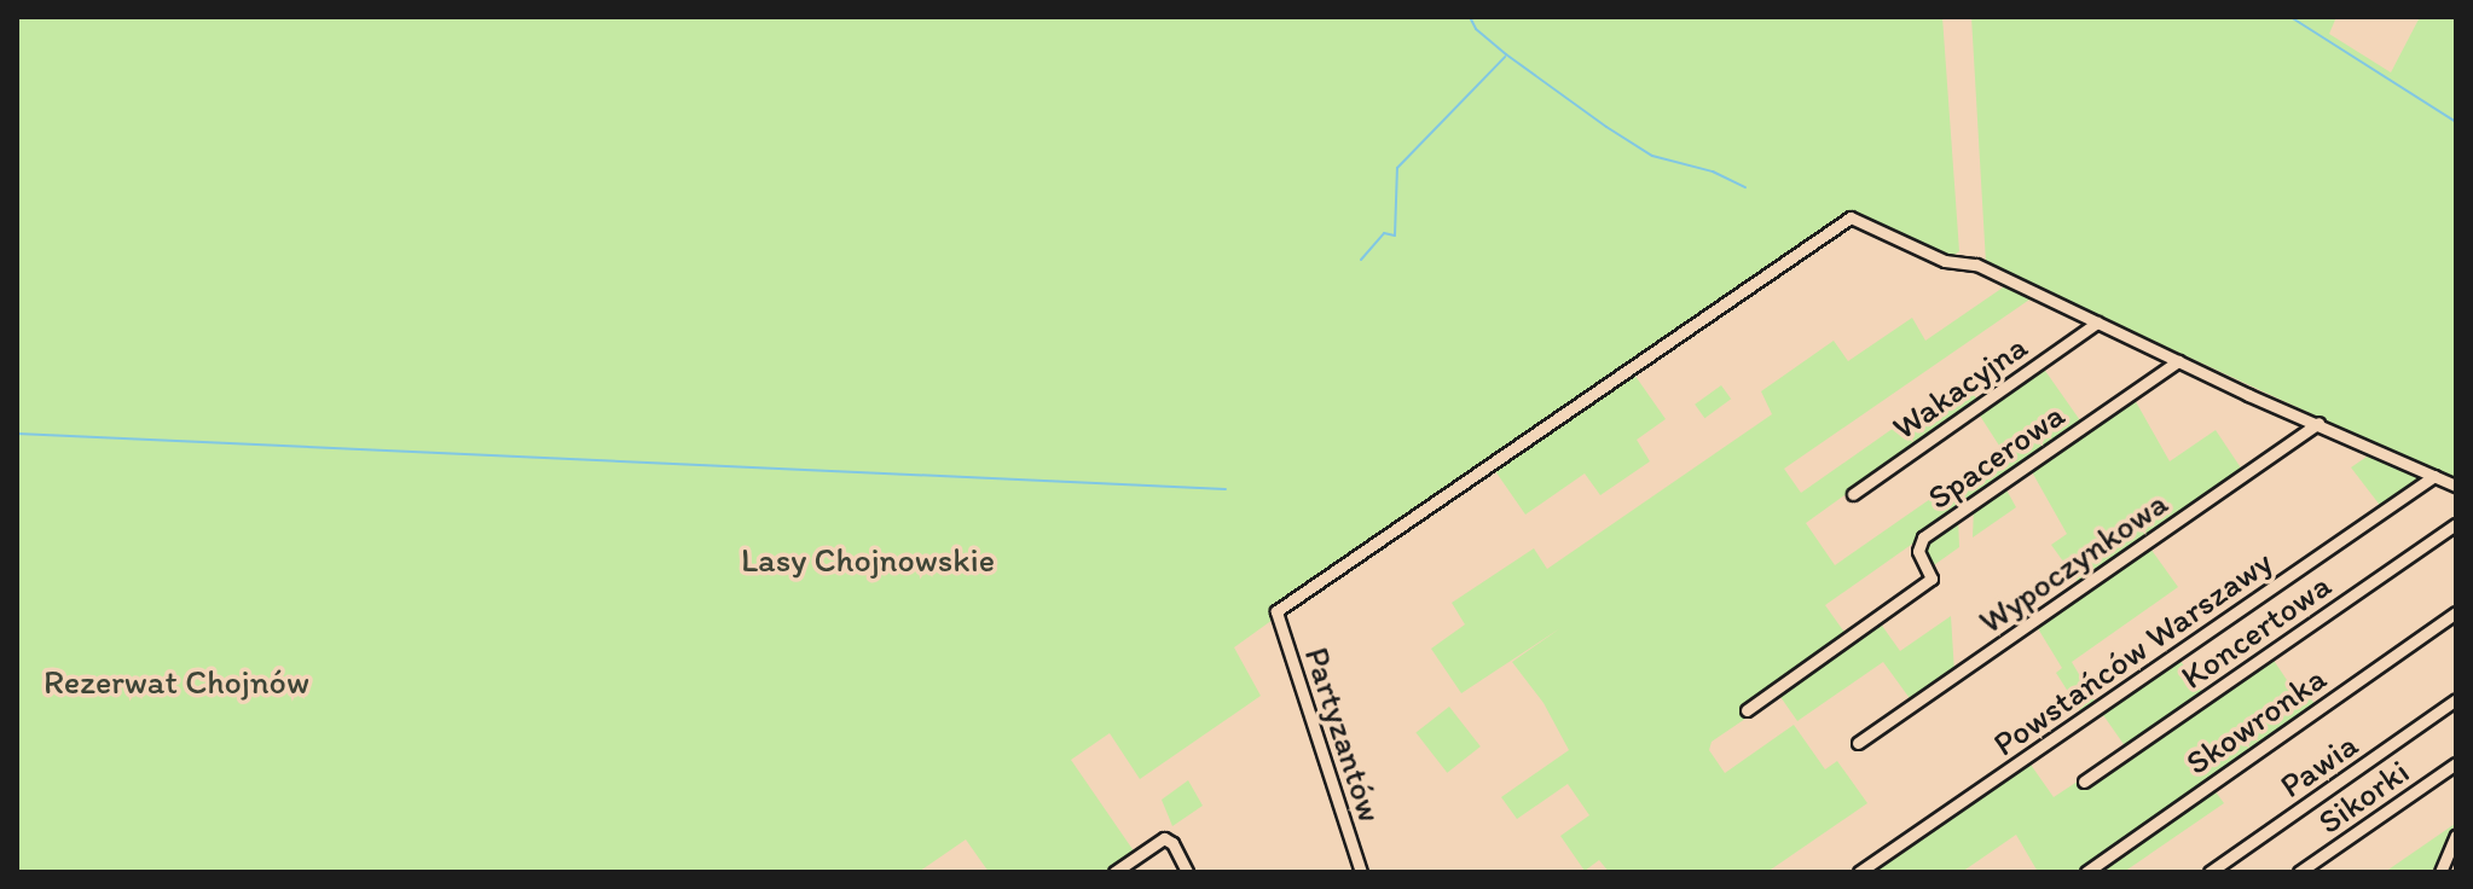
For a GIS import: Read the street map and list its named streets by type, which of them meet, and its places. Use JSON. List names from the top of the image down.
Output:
{
  "streets": {
    "street": [
      "Wakacyjna",
      "Spacerowa",
      "Wypoczynkowa",
      "Koncertowa",
      "Powstańców Warszawy",
      "Skowronka",
      "Partyzantów",
      "Pawia",
      "Sikorki"
    ]
  },
  "crossings": [
    ["Wakacyjna", "Partyzantów"]
  ],
  "parks": ["Lasy Chojnowskie", "Rezerwat Chojnów"]
}
